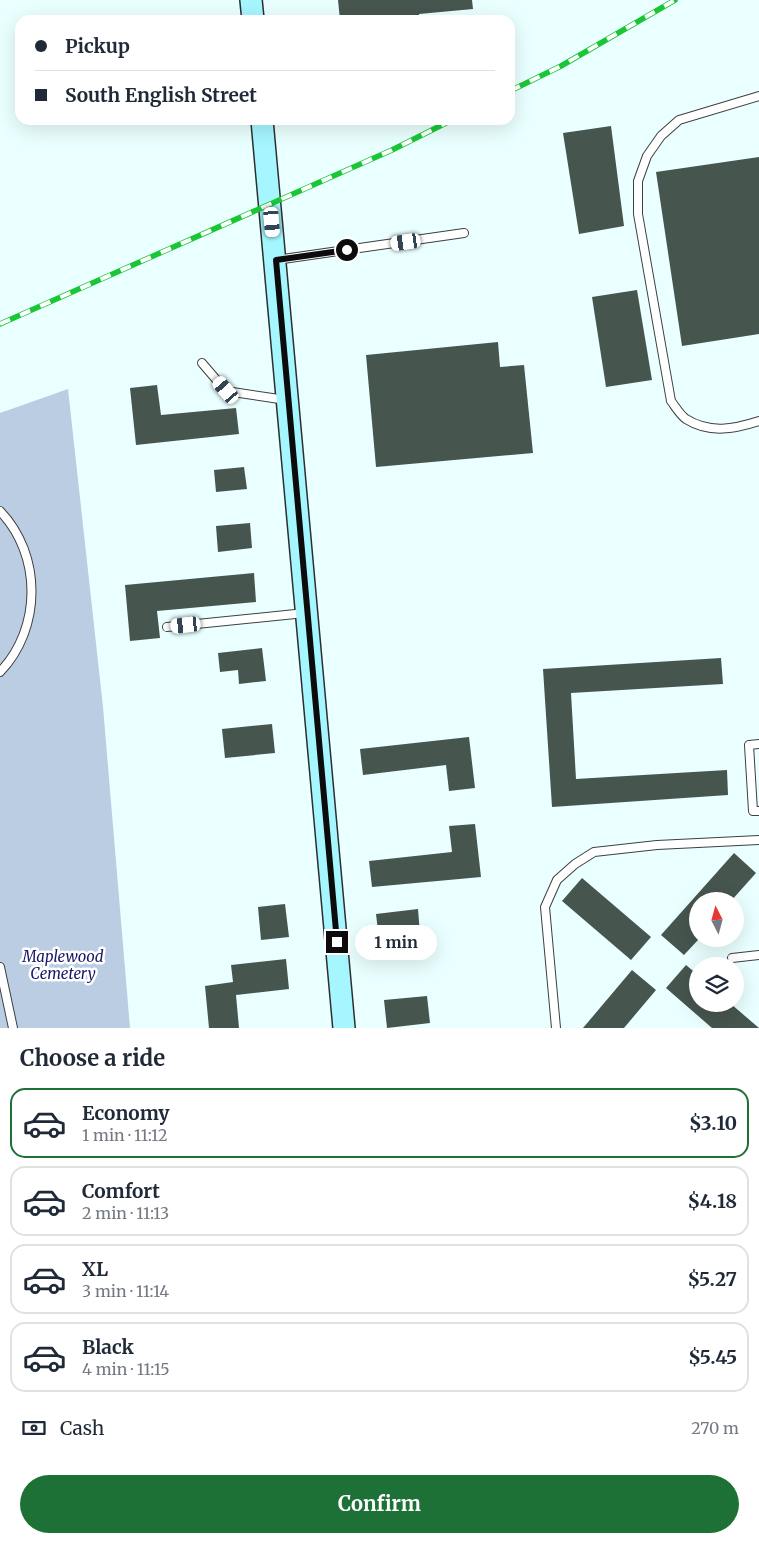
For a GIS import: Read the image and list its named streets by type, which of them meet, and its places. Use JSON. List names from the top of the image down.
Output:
{
  "parks": ["Maplewood Cemetery"],
  "north": "top",
  "page": {
    "banner": ["Pickup", "South English Street"],
    "bubble": "1 min",
    "heading": "Choose a ride",
    "list": [
      {
        "name": "Economy",
        "note": "1 min · 11:12",
        "value": "$3.10"
      },
      {
        "name": "Comfort",
        "note": "2 min · 11:13",
        "value": "$4.18"
      },
      {
        "name": "XL",
        "note": "3 min · 11:14",
        "value": "$5.27"
      },
      {
        "name": "Black",
        "note": "4 min · 11:15",
        "value": "$5.45"
      }
    ],
    "pay": ["Cash", "270 m"],
    "buttons": "Confirm"
  }
}
